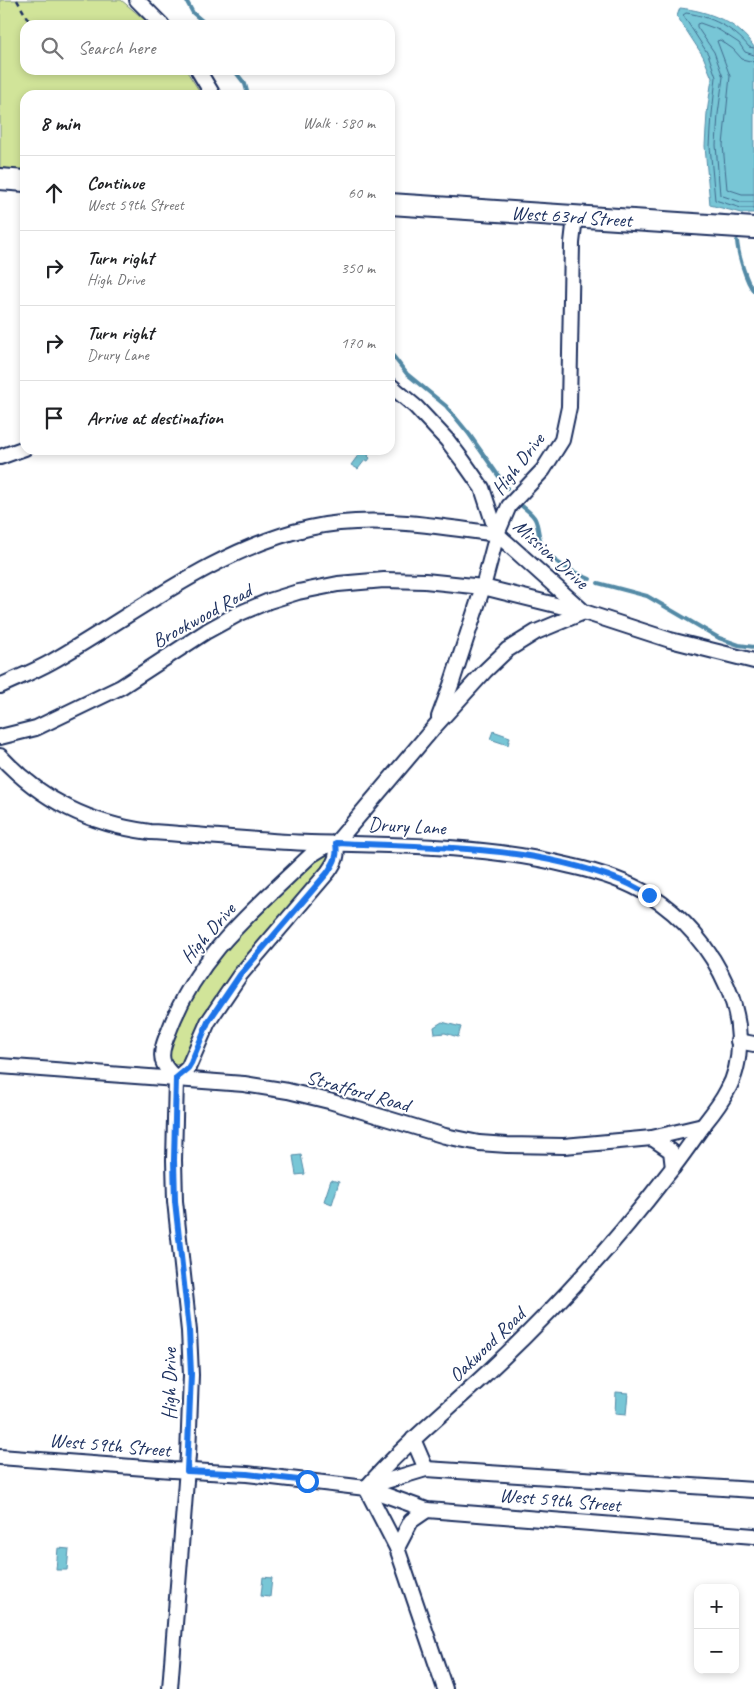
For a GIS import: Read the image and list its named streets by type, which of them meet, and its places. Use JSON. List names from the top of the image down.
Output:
{
  "streets": {
    "main road": ["West 63rd Street"],
    "street": [
      "High Drive",
      "Mission Drive",
      "Brookwood Road",
      "Drury Lane",
      "Stratford Road",
      "Oakwood Road",
      "West 59th Street"
    ]
  },
  "crossings": [
    ["West 63rd Street", "High Drive"],
    ["High Drive", "Mission Drive"],
    ["High Drive", "Brookwood Road"],
    ["High Drive", "Drury Lane"],
    ["High Drive", "Stratford Road"],
    ["High Drive", "West 59th Street"],
    ["Mission Drive", "Brookwood Road"],
    ["Drury Lane", "Oakwood Road"],
    ["Stratford Road", "Oakwood Road"],
    ["Oakwood Road", "West 59th Street"]
  ],
  "page": {
    "search": "Search here",
    "heading": ["8 min", "Walk · 580 m"],
    "list": [
      ["Continue", "West 59th Street", "60 m"],
      ["Turn right", "High Drive", "350 m"],
      ["Turn right", "Drury Lane", "170 m"],
      "Arrive at destination"
    ],
    "map_buttons": ["+", "−"]
  }
}
